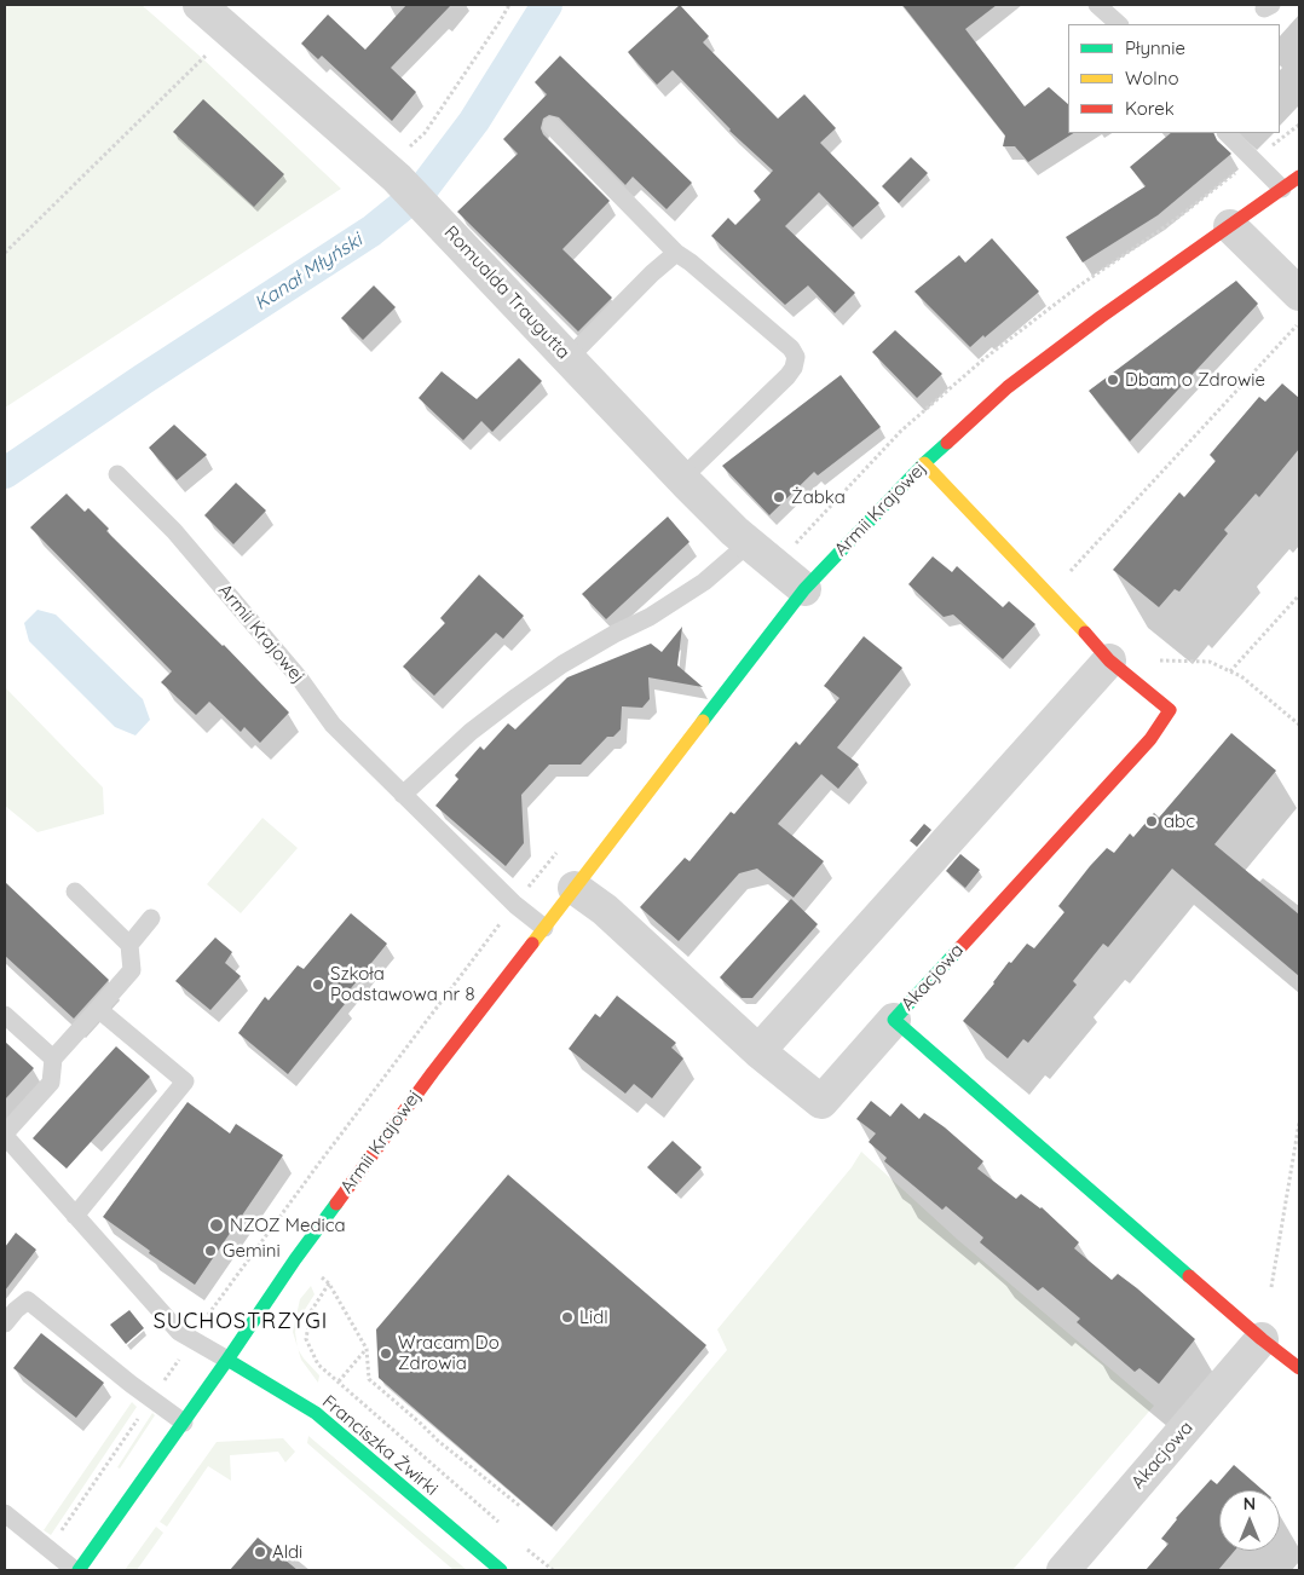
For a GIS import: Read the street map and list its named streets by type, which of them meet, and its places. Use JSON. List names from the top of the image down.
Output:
{
  "streets": {
    "street": [
      "Romualda Traugutta",
      "Armii Krajowej",
      "Akacjowa",
      "Franciszka Żwirki"
    ]
  },
  "crossings": [
    ["Romualda Traugutta", "Armii Krajowej"],
    ["Armii Krajowej", "Akacjowa"],
    ["Armii Krajowej", "Franciszka Żwirki"]
  ],
  "districts": ["SUCHOSTRZYGI"],
  "water": ["Kanał Młyński"],
  "places": [
    "Dbam o Zdrowie",
    "Żabka",
    "abc",
    "Szkoła Podstawowa nr 8",
    "NZOZ Medica",
    "Gemini",
    "Lidl",
    "Wracam Do Zdrowia",
    "Aldi"
  ],
  "legend": ["Płynnie", "Wolno", "Korek"],
  "north": "top"
}
